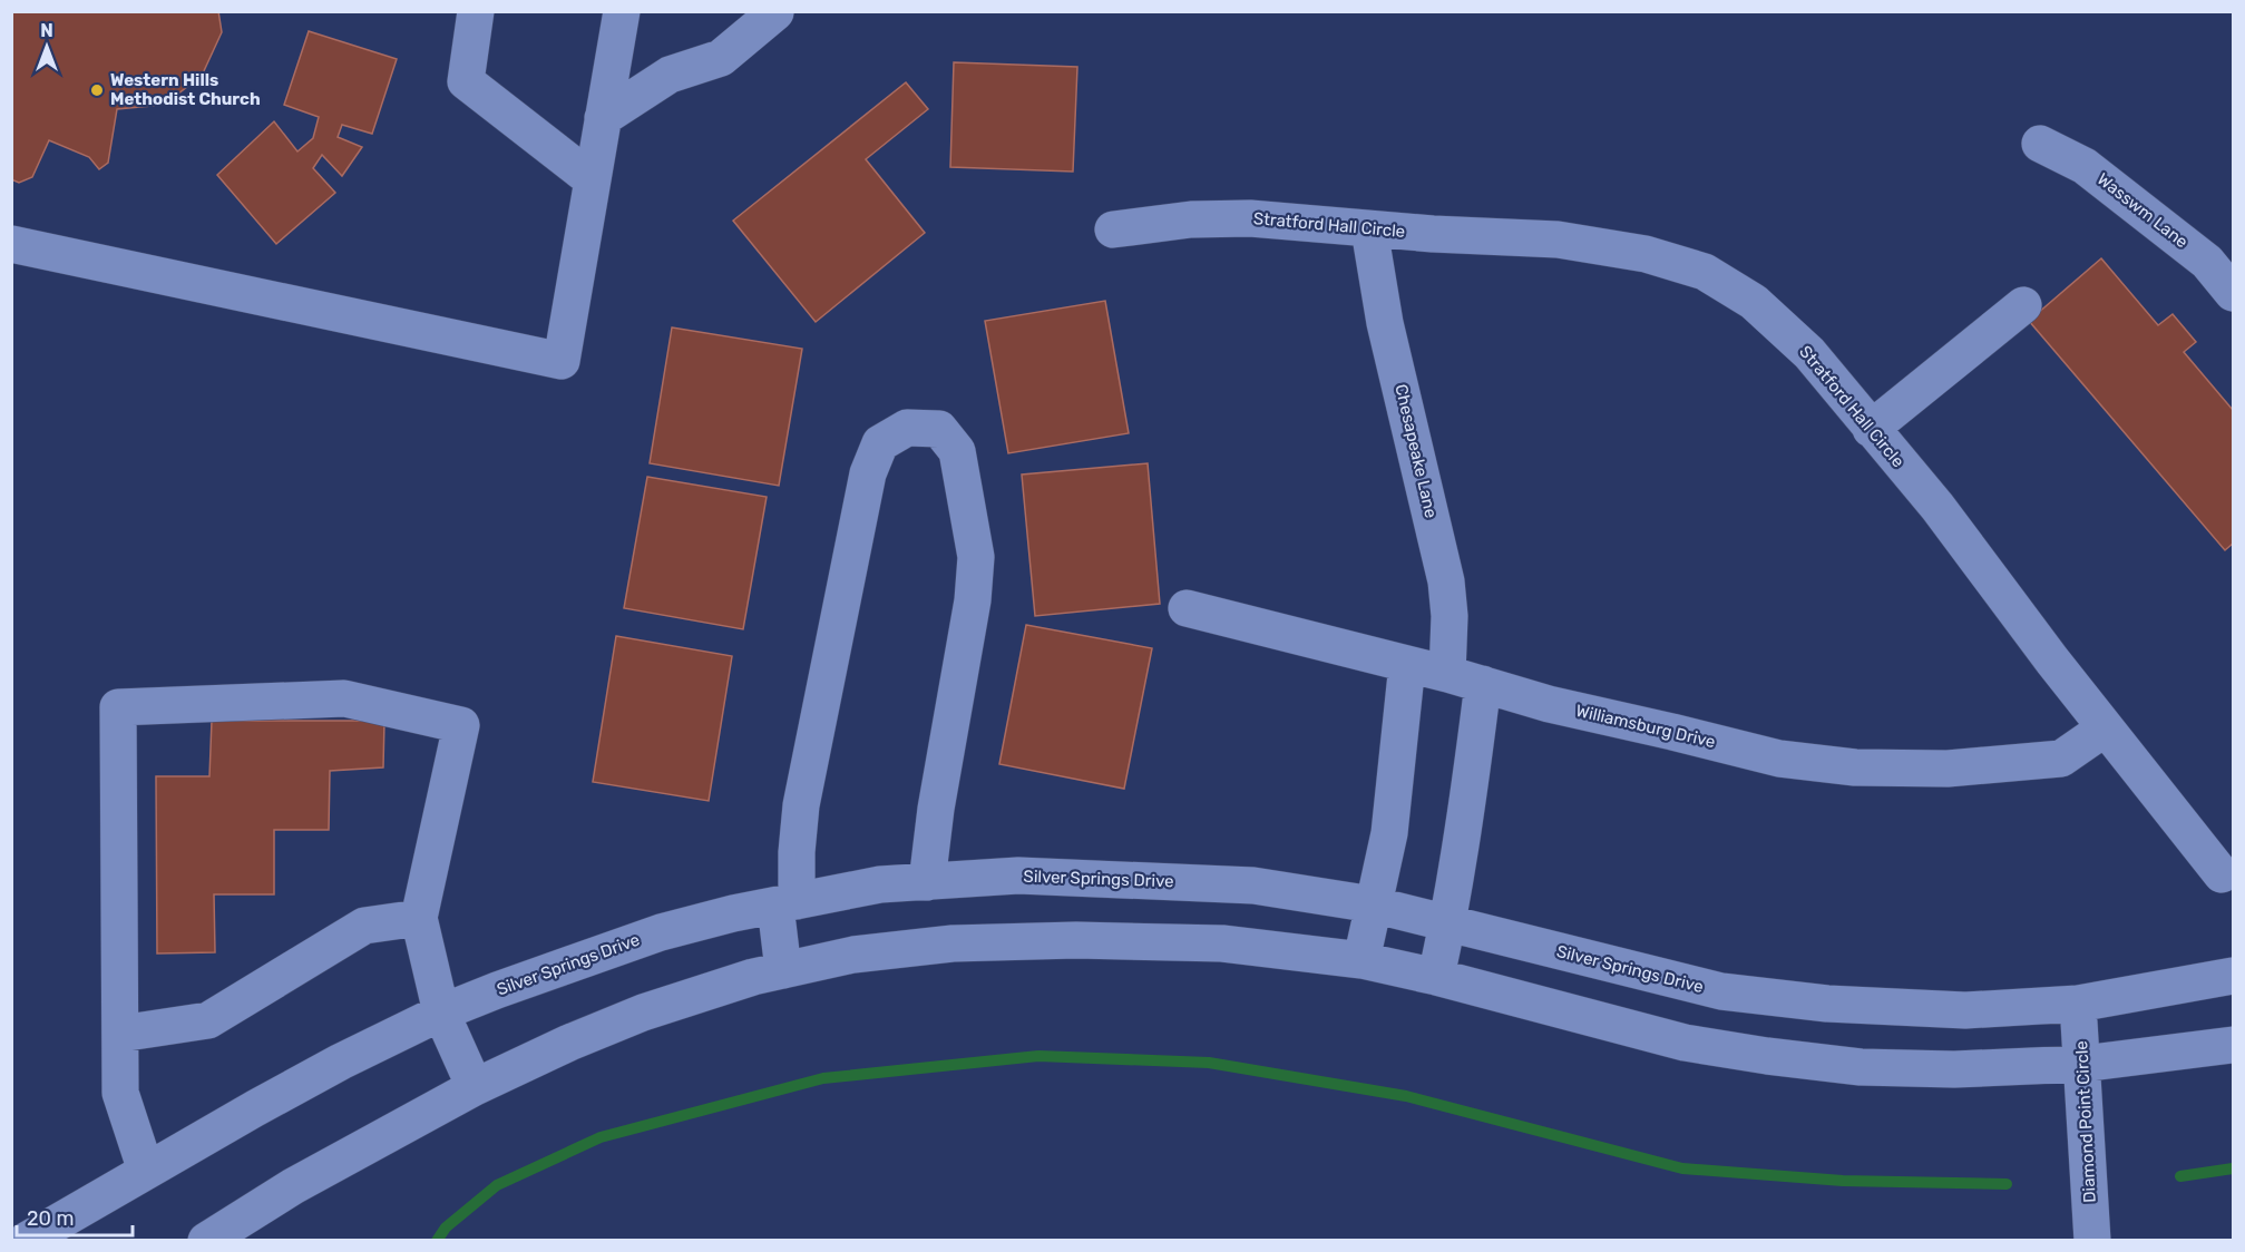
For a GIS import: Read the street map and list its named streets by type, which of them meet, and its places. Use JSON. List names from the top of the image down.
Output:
{
  "streets": {
    "street": [
      "Wasswm Lane",
      "Stratford Hall Circle",
      "Chesapeake Lane",
      "Williamsburg Drive",
      "Silver Springs Drive",
      "Diamond Point Circle"
    ]
  },
  "crossings": [
    ["Stratford Hall Circle", "Chesapeake Lane"],
    ["Stratford Hall Circle", "Williamsburg Drive"],
    ["Chesapeake Lane", "Williamsburg Drive"],
    ["Silver Springs Drive", "Diamond Point Circle"]
  ],
  "places": ["Western Hills Methodist Church"],
  "scale_bar": "20 m",
  "north": "top"
}
